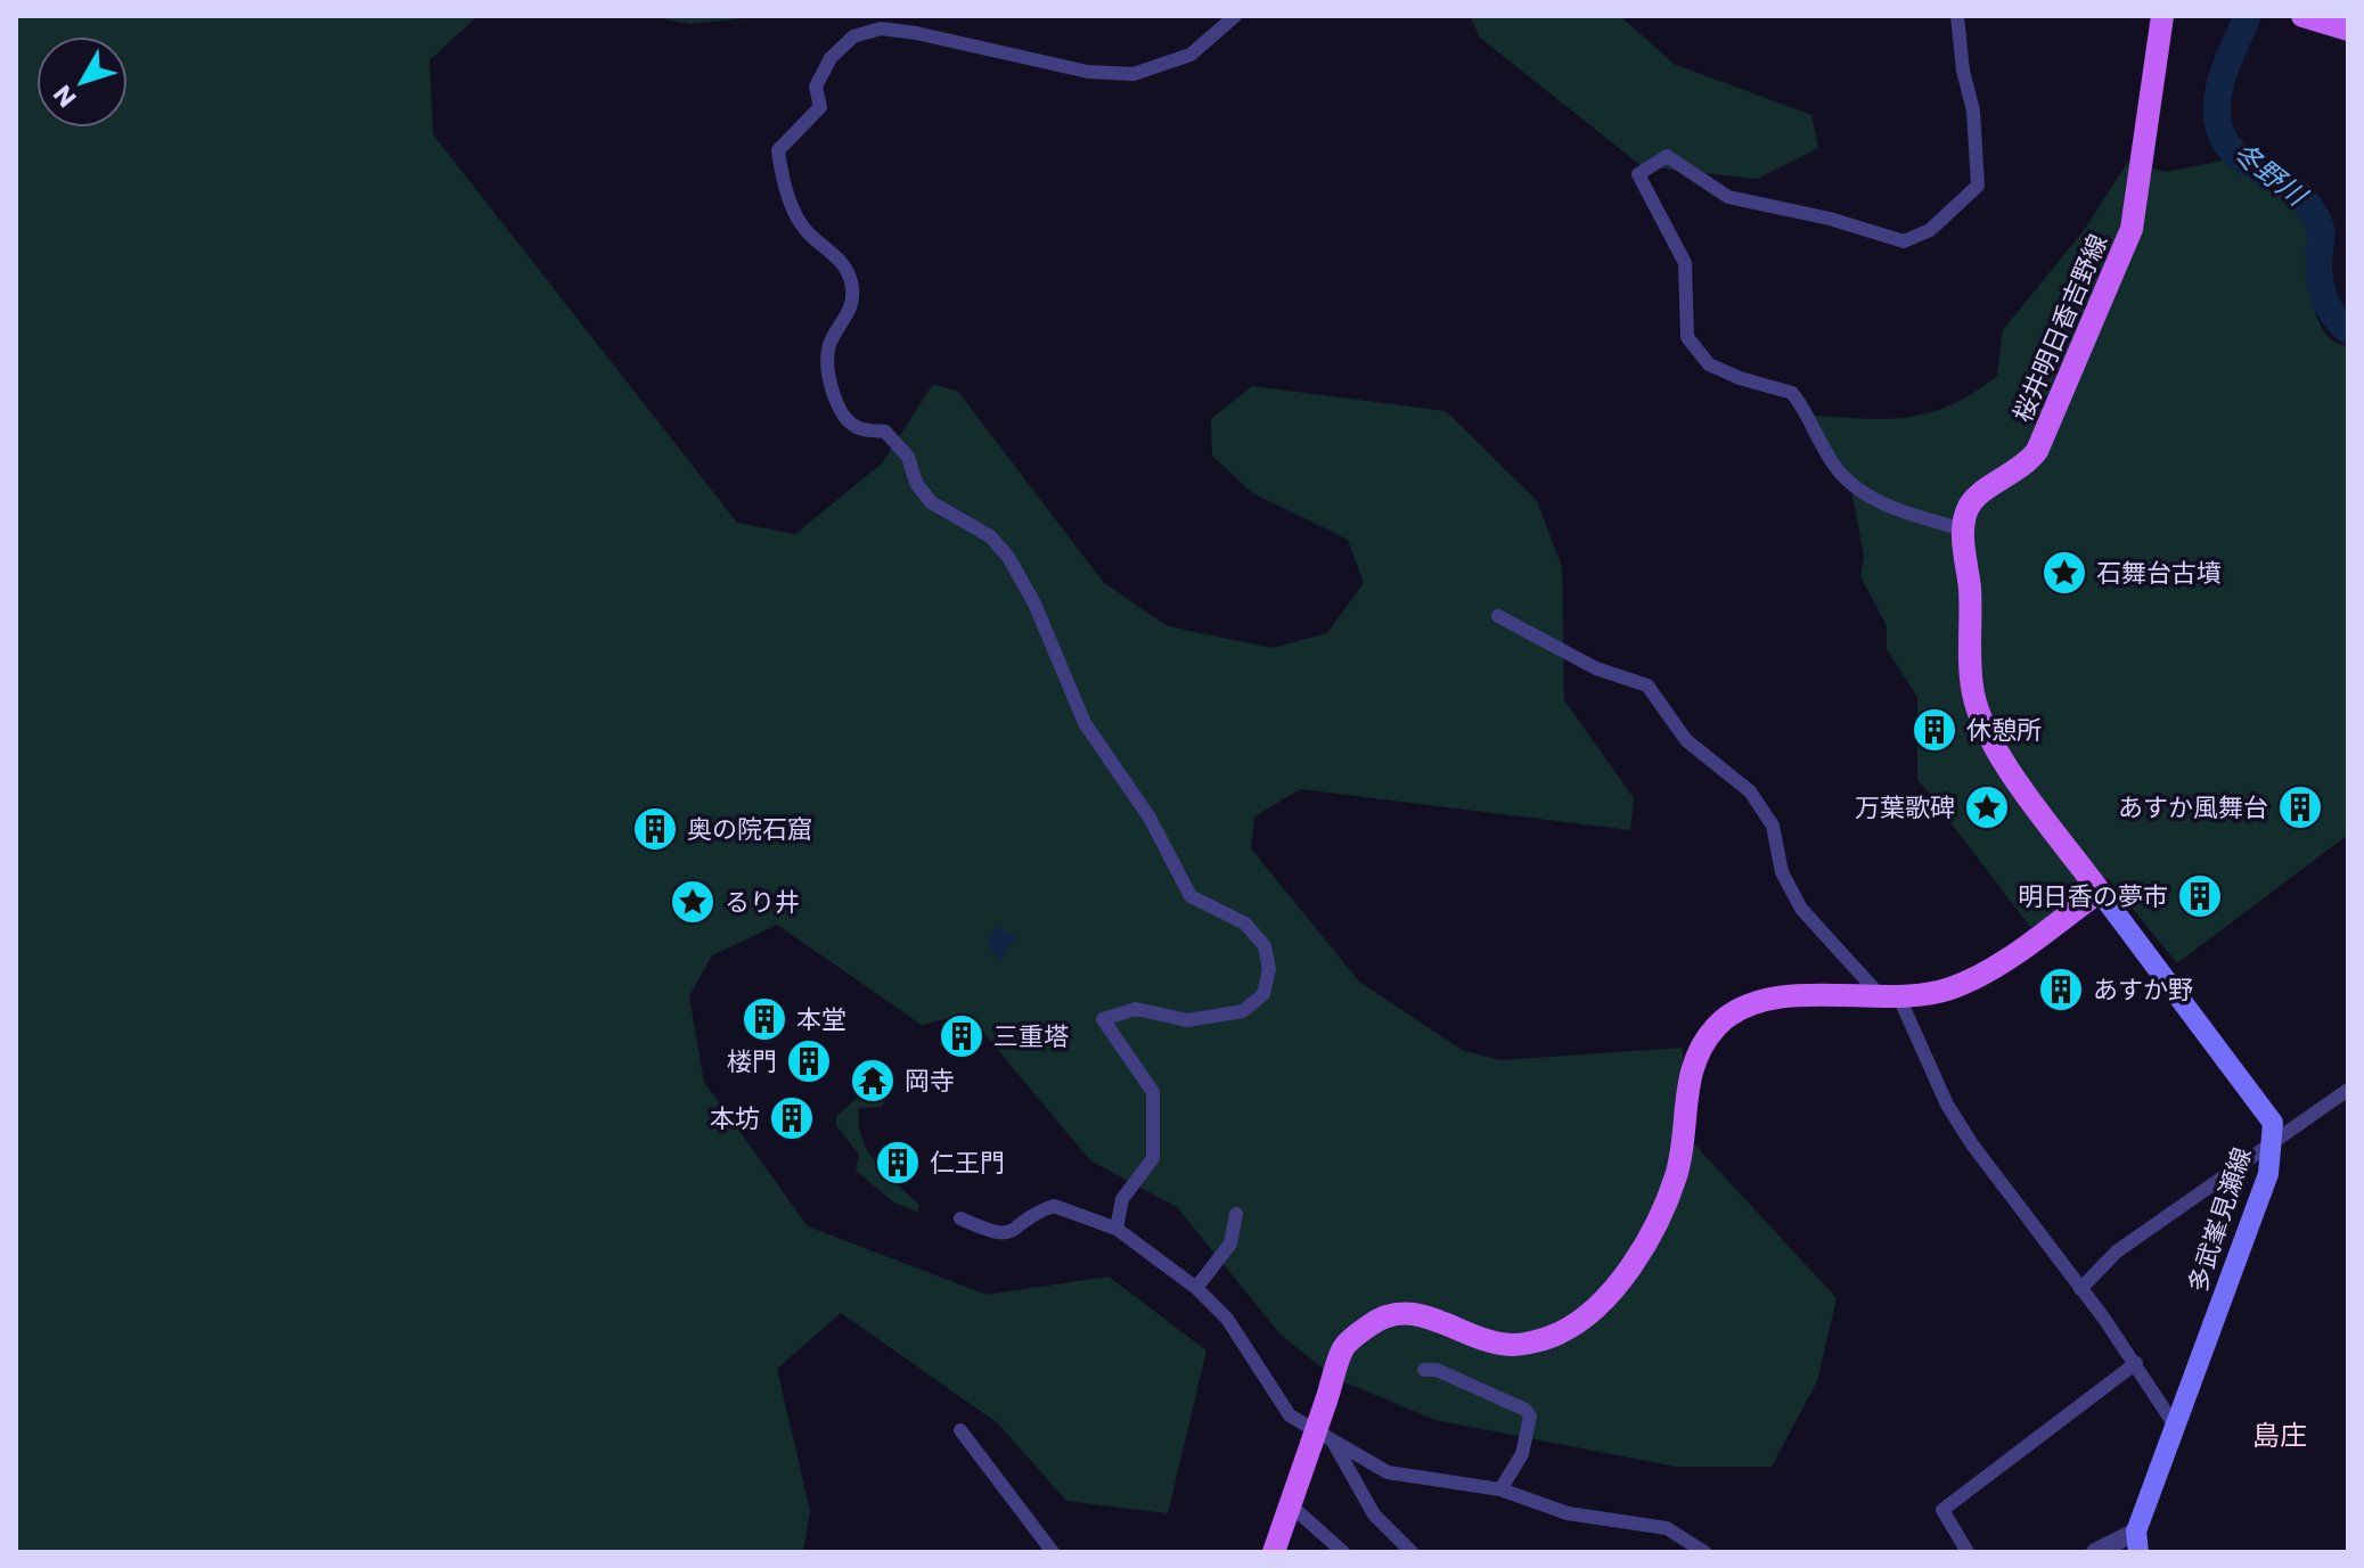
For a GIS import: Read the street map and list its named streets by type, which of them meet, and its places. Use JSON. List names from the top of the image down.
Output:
{
  "streets": {
    "main road": ["桜井明日香吉野線", "多武峯見瀬線"]
  },
  "districts": ["島庄"],
  "water": ["冬野川"],
  "places": {
    "place": ["石舞台古墳", "万葉歌碑", "るり井"],
    "building": [
      "休憩所",
      "あすか風舞台",
      "奥の院石窟",
      "明日香の夢市",
      "あすか野",
      "本堂",
      "三重塔",
      "楼門",
      "本坊",
      "仁王門"
    ],
    "temple": ["岡寺"]
  },
  "north": "bottom left"
}
